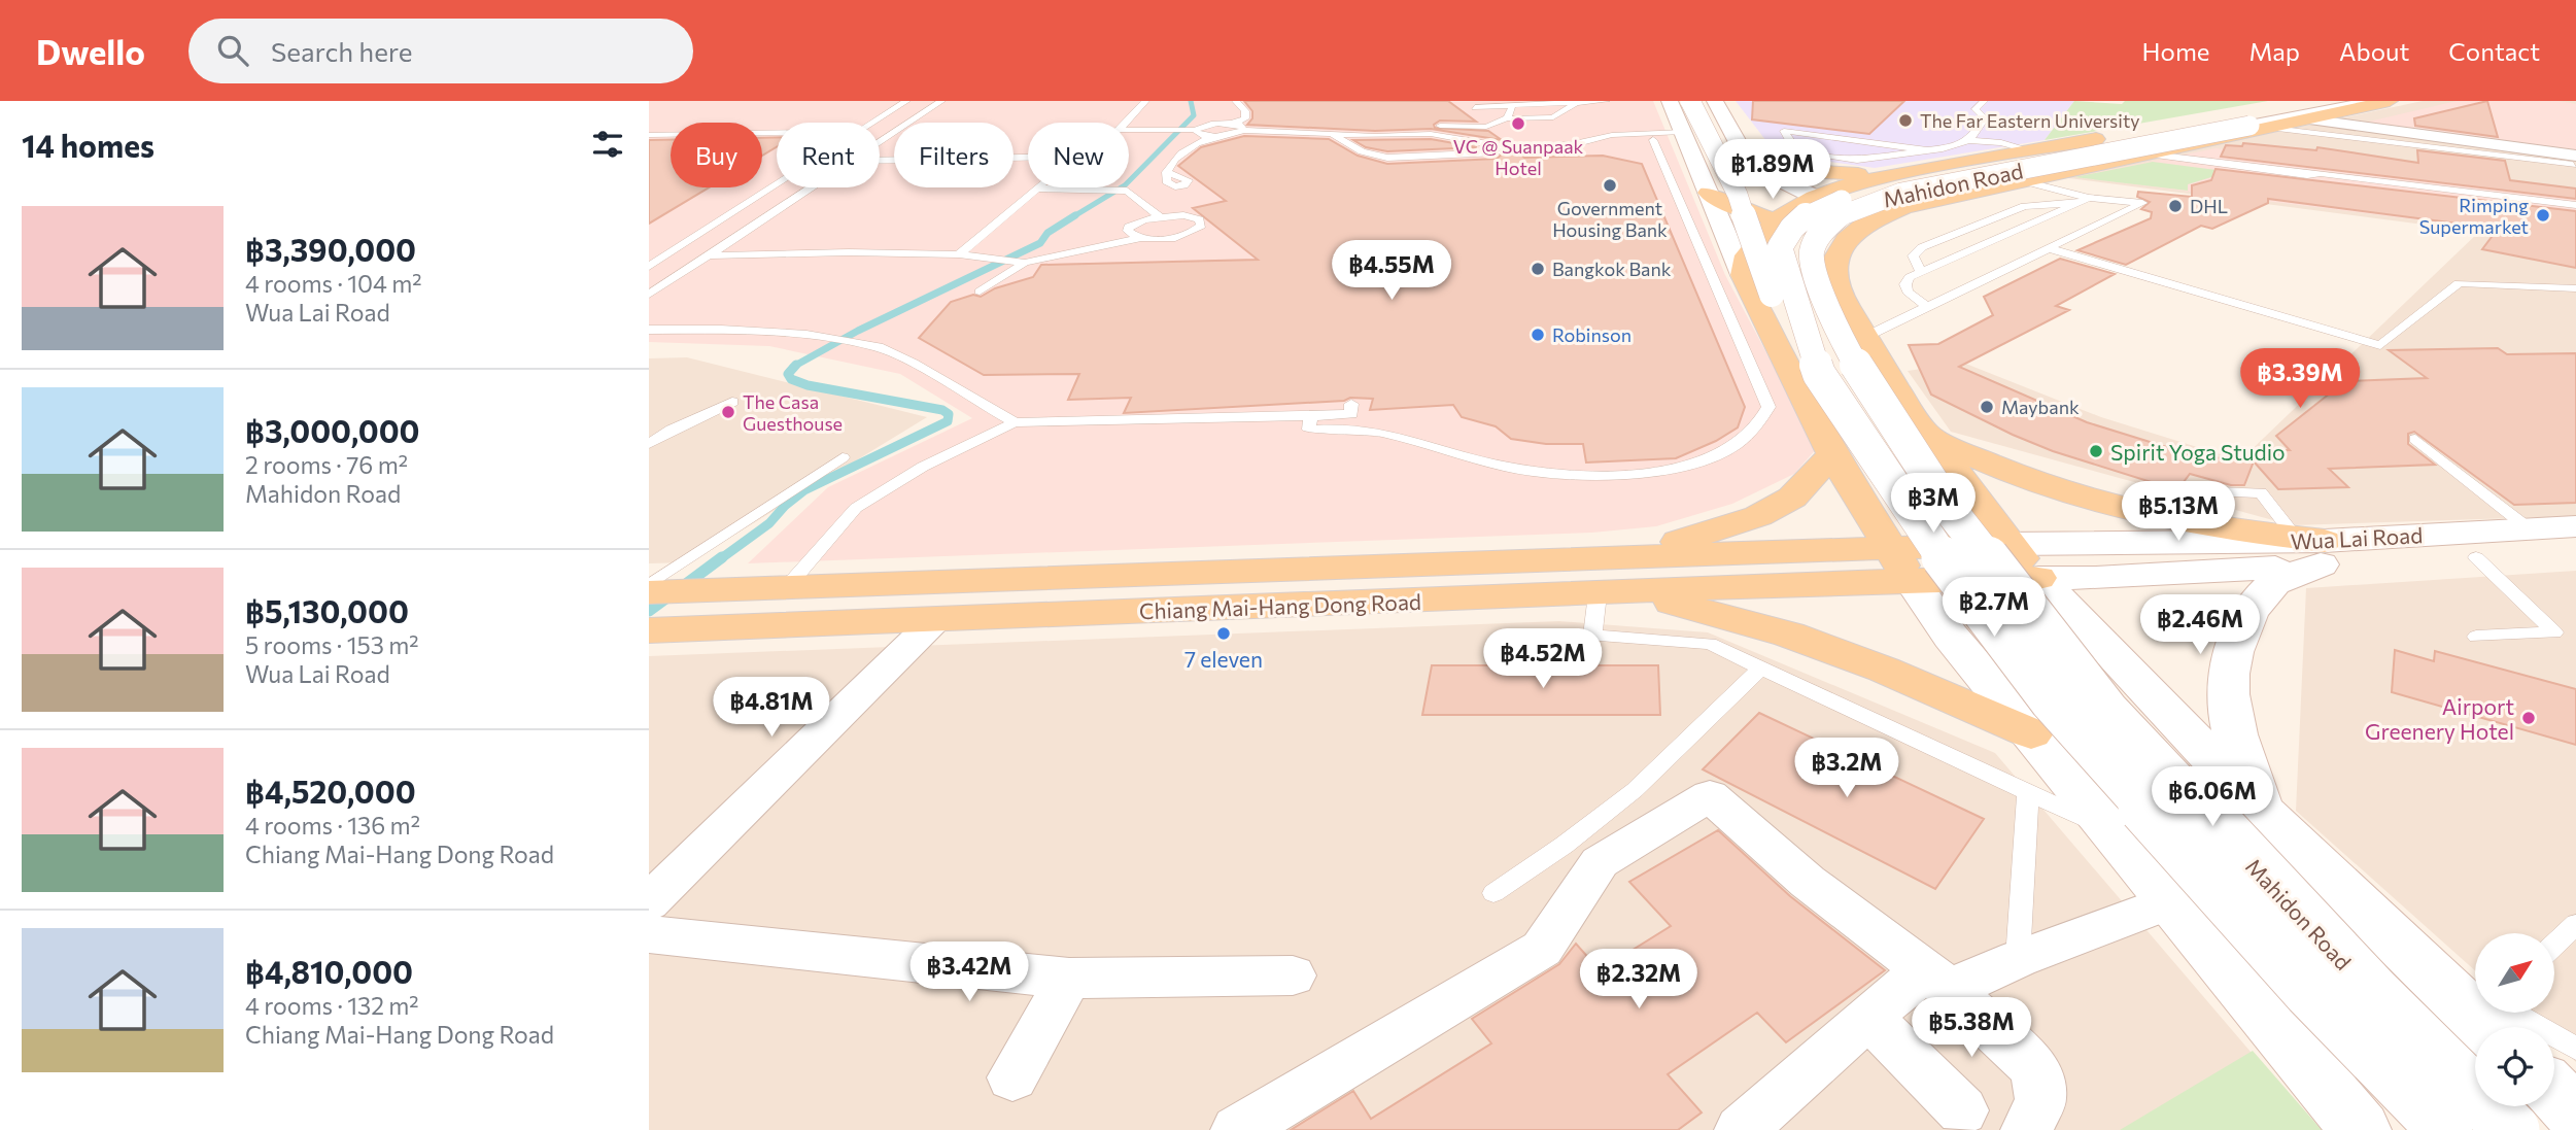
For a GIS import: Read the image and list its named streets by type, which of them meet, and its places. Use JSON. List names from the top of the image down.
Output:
{
  "streets": {
    "main road": ["Mahidon Road", "Wua Lai Road", "Chiang Mai-Hang Dong Road"]
  },
  "crossings": [
    ["Mahidon Road", "Wua Lai Road"]
  ],
  "places": [
    "The Far Eastern University",
    "VC @ Suanpaak Hotel",
    "Government Housing Bank",
    "DHL",
    "Rimping Supermarket",
    "Bangkok Bank",
    "Robinson",
    "Maybank",
    "The Casa Guesthouse",
    "Spirit Yoga Studio",
    "7 eleven",
    "Airport Greenery Hotel"
  ],
  "north": "top right",
  "page": {
    "header": "Dwello",
    "search": "Search here",
    "nav": [
      "Home",
      "Map",
      "About",
      "Contact"
    ],
    "heading": "14 homes",
    "chip": [
      "Buy",
      "Rent",
      "Filters",
      "New"
    ],
    "price": [
      "฿1.89M",
      "฿4.55M",
      "฿3.39M",
      "฿3M",
      "฿5.13M",
      "฿2.7M",
      "฿2.46M",
      "฿4.52M",
      "฿4.81M",
      "฿3.2M",
      "฿6.06M",
      "฿3.42M",
      "฿2.32M",
      "฿5.38M"
    ],
    "list": [
      {
        "name": "฿3,390,000",
        "note": "4 rooms · 104 m² · Wua Lai Road"
      },
      {
        "name": "฿3,000,000",
        "note": "2 rooms · 76 m² · Mahidon Road"
      },
      {
        "name": "฿5,130,000",
        "note": "5 rooms · 153 m² · Wua Lai Road"
      },
      {
        "name": "฿4,520,000",
        "note": "4 rooms · 136 m² · Chiang Mai-Hang Dong Road"
      },
      {
        "name": "฿4,810,000",
        "note": "4 rooms · 132 m² · Chiang Mai-Hang Dong Road"
      }
    ]
  }
}
